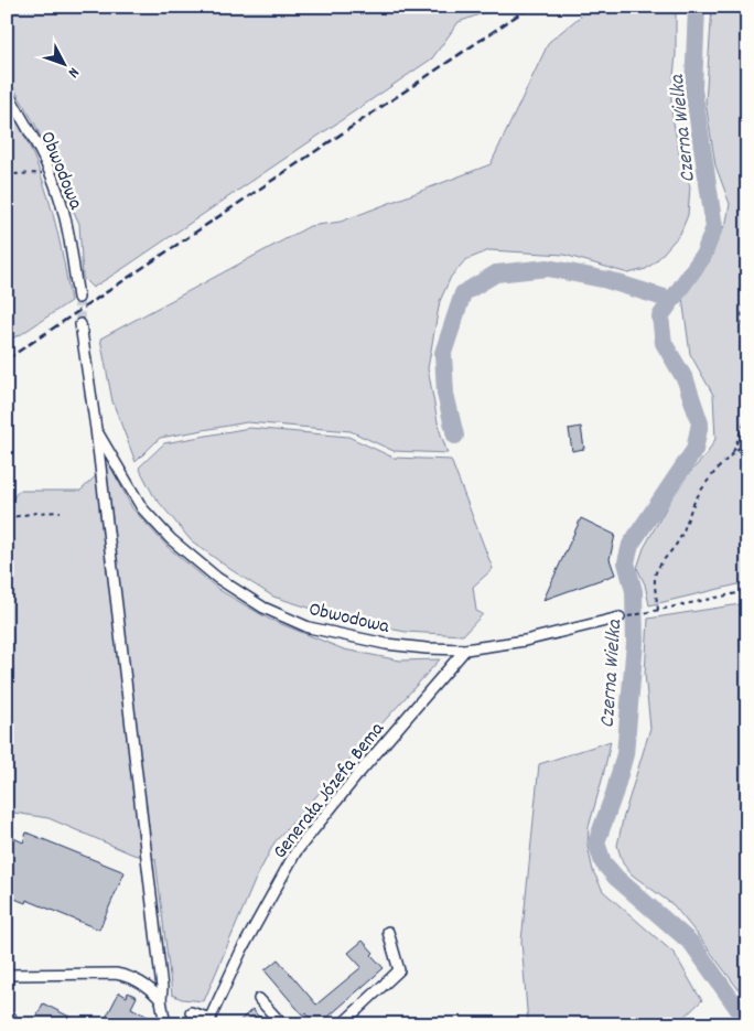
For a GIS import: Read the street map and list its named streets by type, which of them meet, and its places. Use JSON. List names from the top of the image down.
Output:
{
  "streets": {
    "street": ["Obwodowa", "Generała Józefa Bema"]
  },
  "crossings": [
    ["Obwodowa", "Generała Józefa Bema"]
  ],
  "water": ["Czerna Wielka"],
  "north": "bottom right"
}
